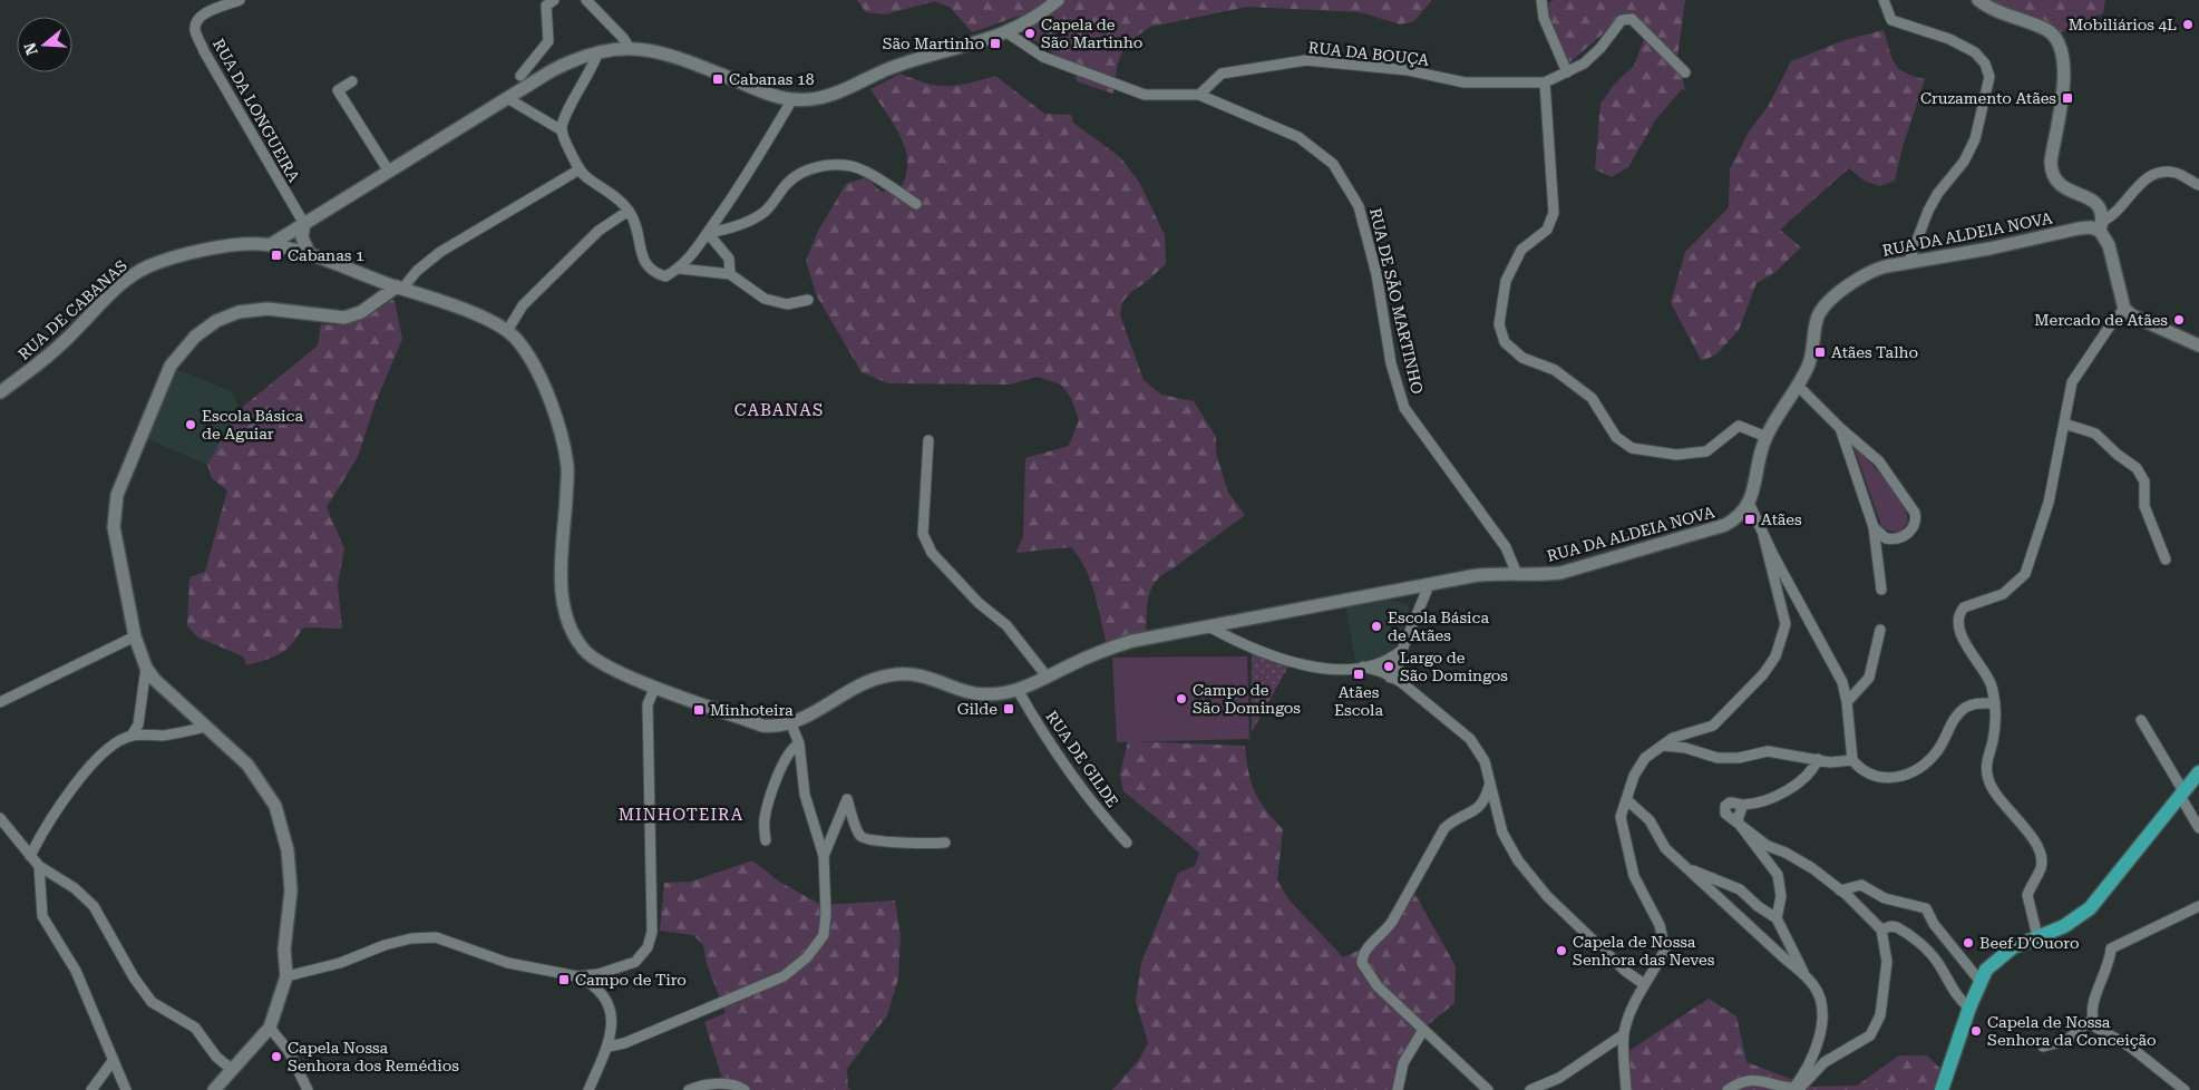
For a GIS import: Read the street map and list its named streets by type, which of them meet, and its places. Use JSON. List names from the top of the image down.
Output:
{
  "streets": {
    "street": [
      "RUA DA BOUÇA",
      "RUA DA LONGUEIRA",
      "RUA DA ALDEIA NOVA",
      "RUA DE SÃO MARTINHO",
      "RUA DE CABANAS",
      "RUA DE GILDE"
    ]
  },
  "crossings": [
    ["RUA DA BOUÇA", "RUA DE SÃO MARTINHO"],
    ["RUA DA ALDEIA NOVA", "RUA DE SÃO MARTINHO"],
    ["RUA DA ALDEIA NOVA", "RUA DE GILDE"]
  ],
  "districts": ["CABANAS", "MINHOTEIRA"],
  "places": {
    "other": [
      "Mobiliários 4L",
      "Capela de São Martinho",
      "Mercado de Atães",
      "Escola Básica de Aguiar",
      "Escola Básica de Atães",
      "Largo de São Domingos",
      "Campo de São Domingos",
      "Beef D'Ouoro",
      "Capela de Nossa Senhora das Neves",
      "Capela de Nossa Senhora da Conceição",
      "Capela Nossa Senhora dos Remédios"
    ],
    "transit": [
      "São Martinho",
      "Cabanas 18",
      "Cruzamento Atães",
      "Cabanas 1",
      "Atães Talho",
      "Atães",
      "Atães Escola",
      "Gilde",
      "Minhoteira",
      "Campo de Tiro"
    ]
  },
  "north": "left"
}
